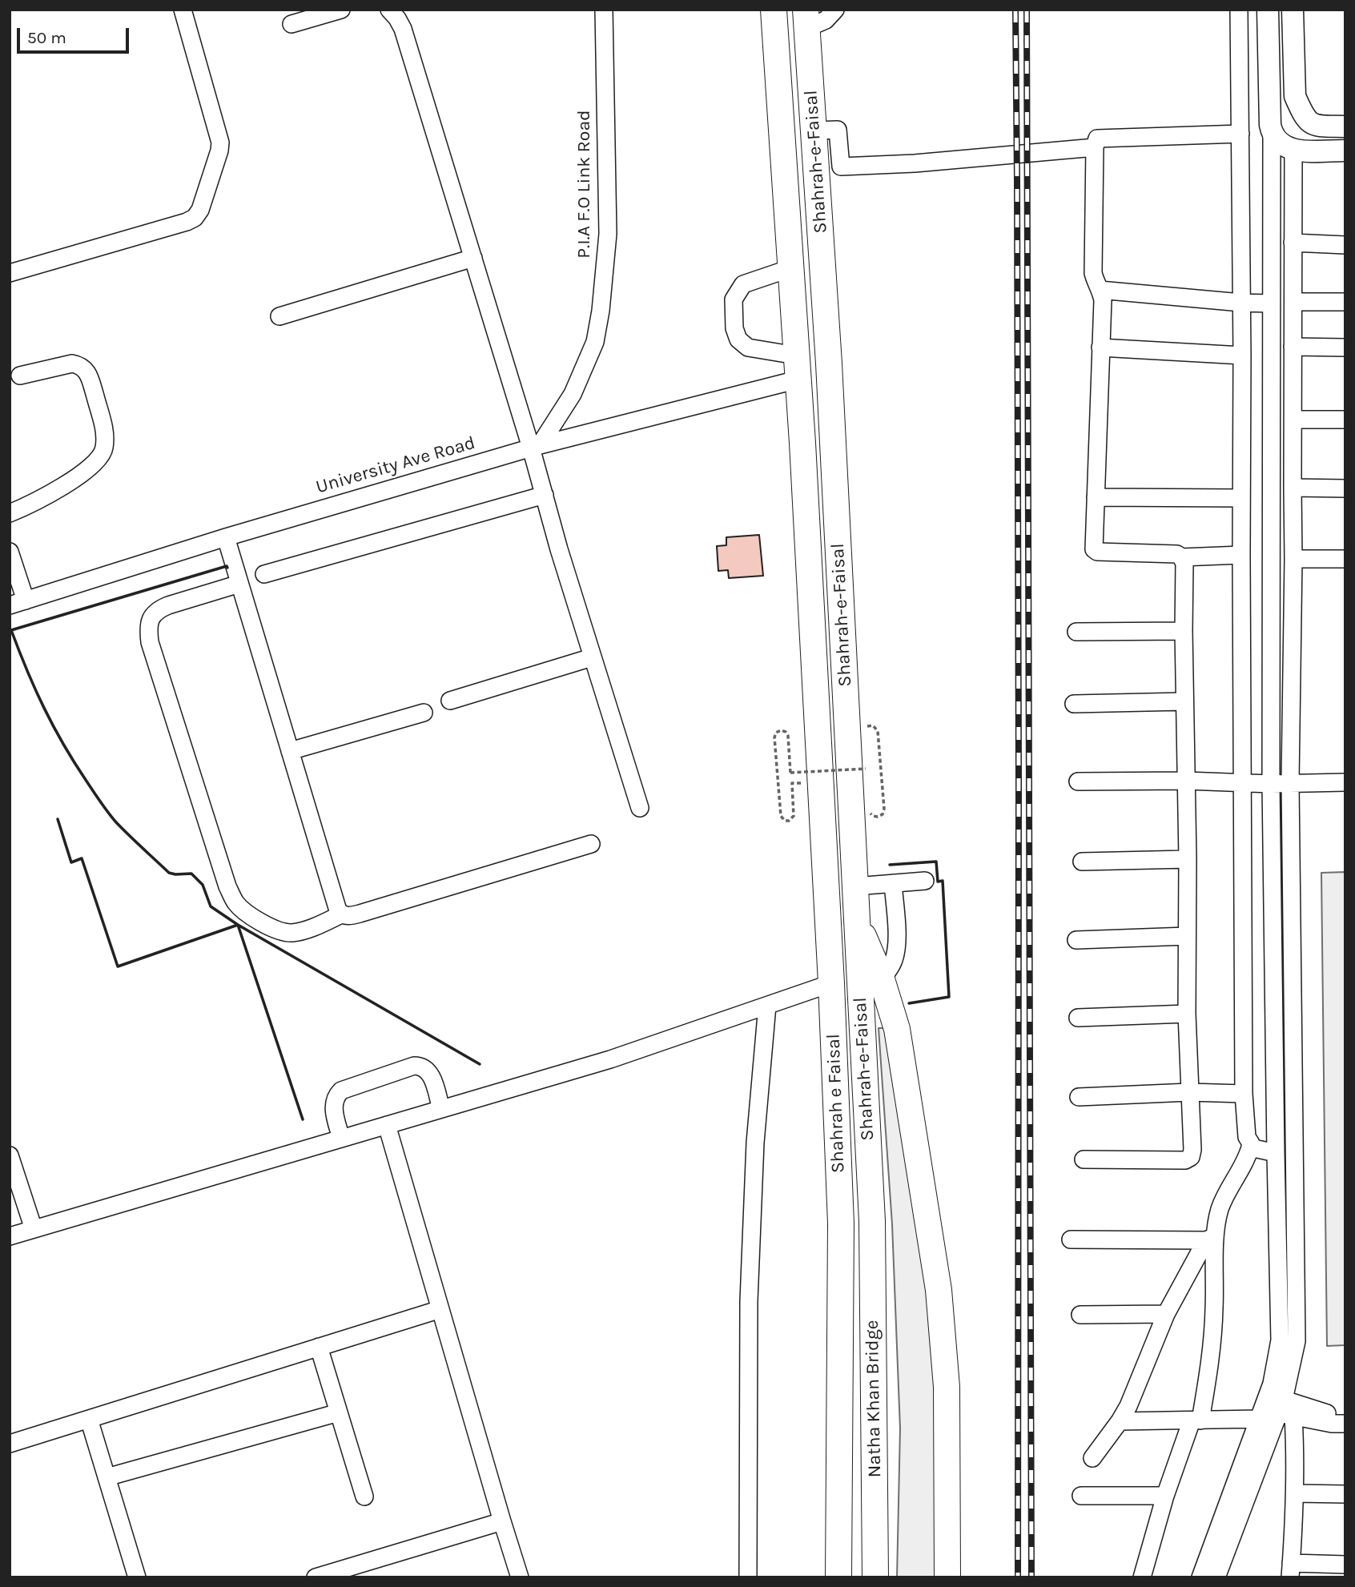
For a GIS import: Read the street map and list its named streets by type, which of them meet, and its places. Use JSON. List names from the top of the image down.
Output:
{
  "streets": {
    "highway": ["Shahrah-e-Faisal", "Shahrah e Faisal", "Natha Khan Bridge"],
    "street": ["P.I.A F.O Link Road", "University Ave Road"]
  },
  "crossings": [
    ["Shahrah-e-Faisal", "University Ave Road"],
    ["Shahrah-e-Faisal", "Shahrah e Faisal"],
    ["Shahrah-e-Faisal", "Natha Khan Bridge"],
    ["P.I.A F.O Link Road", "University Ave Road"],
    ["Shahrah e Faisal", "Natha Khan Bridge"]
  ],
  "scale_bar": "50 m"
}
